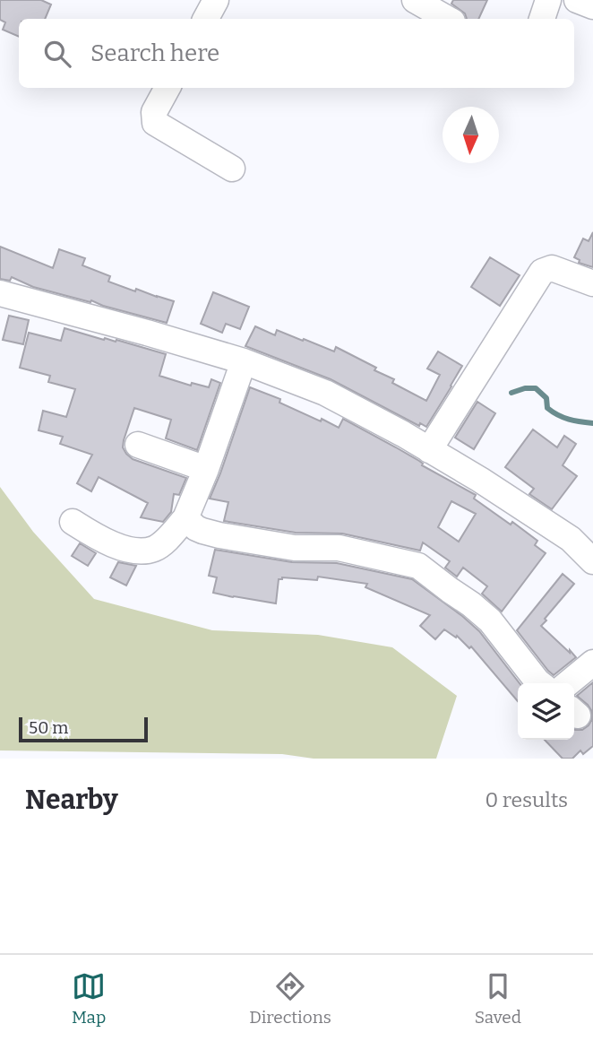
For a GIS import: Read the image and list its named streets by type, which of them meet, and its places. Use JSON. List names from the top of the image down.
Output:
{
  "scale_bar": "50 m",
  "north": "bottom",
  "page": {
    "search": "Search here",
    "scale": "50 m",
    "heading": ["Nearby", "0 results"],
    "nav": ["Map", "Directions", "Saved"]
  }
}
